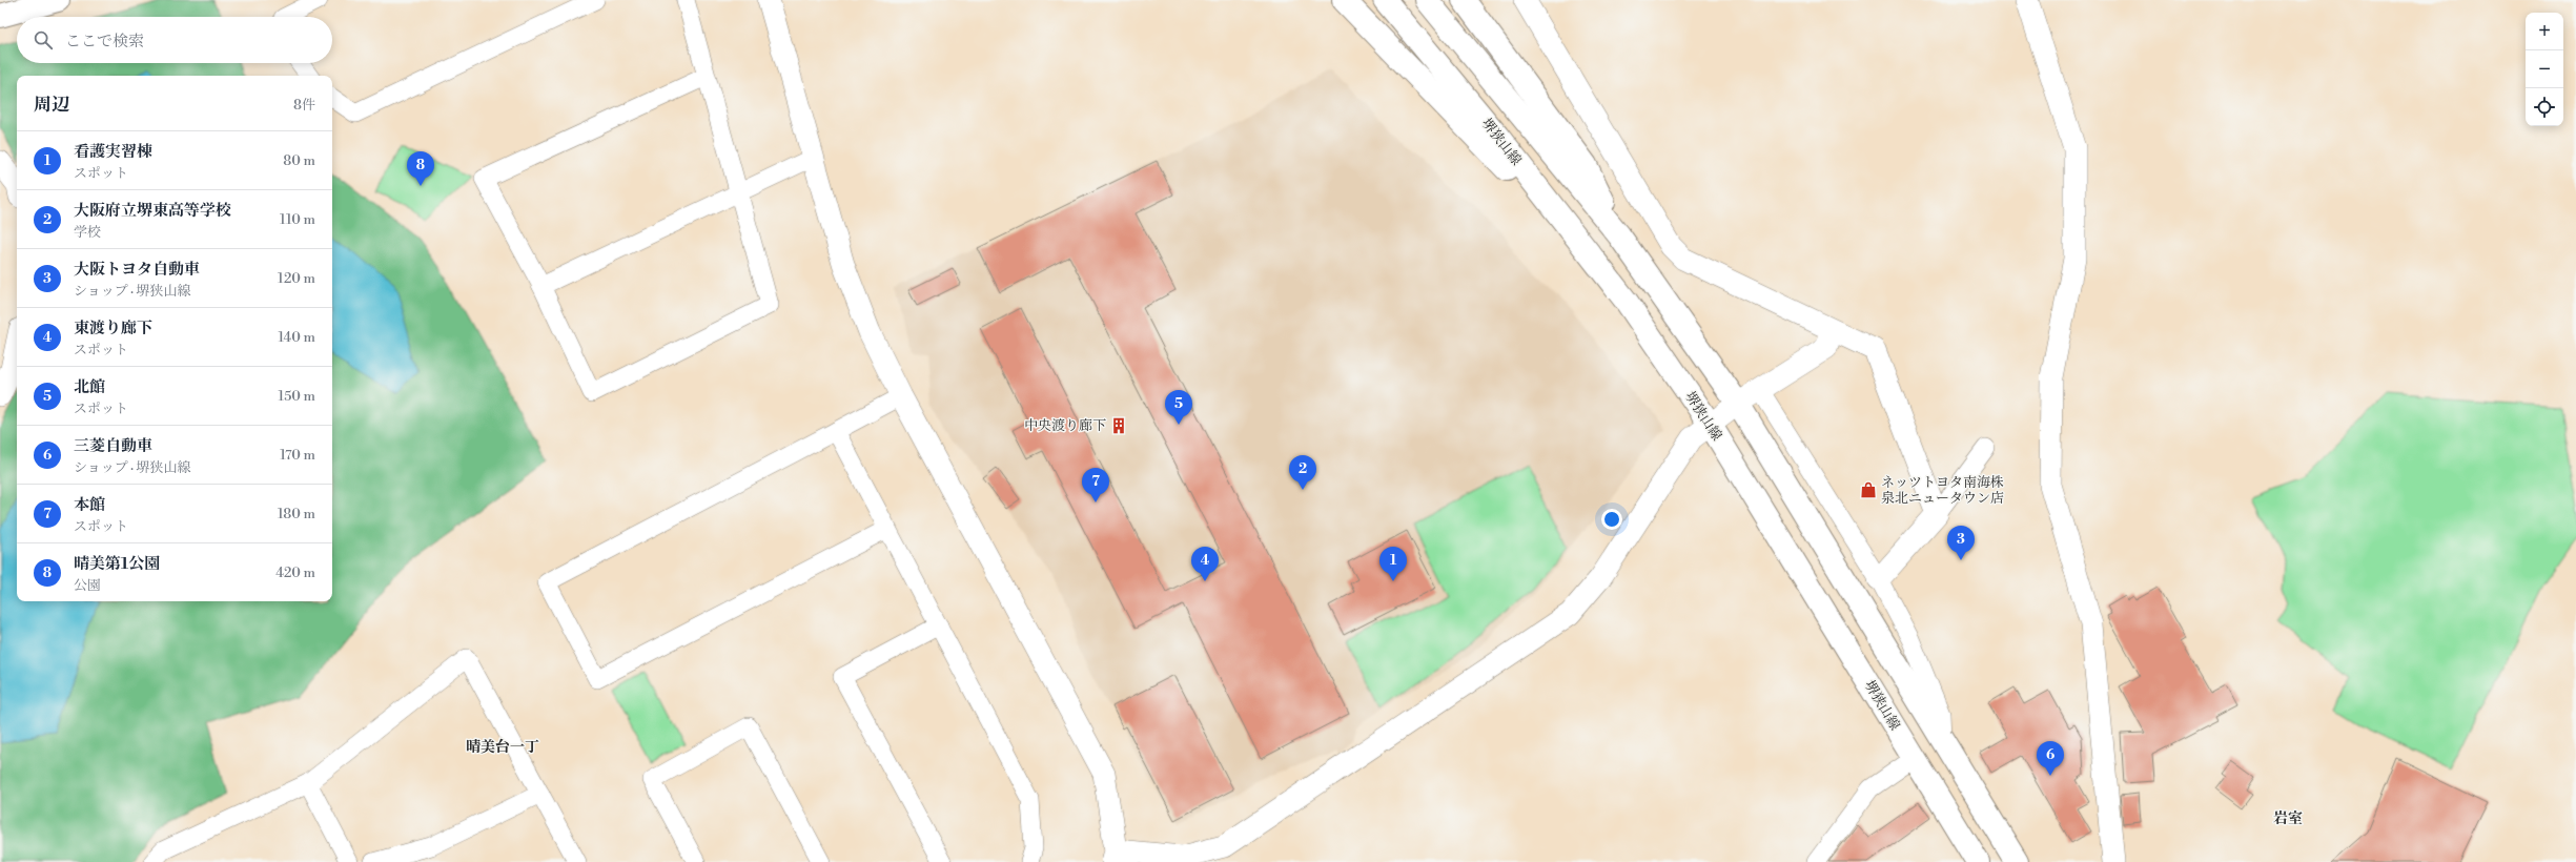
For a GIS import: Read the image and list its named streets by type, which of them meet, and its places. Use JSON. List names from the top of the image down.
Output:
{
  "streets": {
    "main road": ["堺狭山線"]
  },
  "districts": ["晴美台一丁", "岩室"],
  "places": {
    "building": ["中央渡り廊下"],
    "shop": ["ネッツトヨタ南海株 泉北ニュータウン店"]
  },
  "page": {
    "map_buttons": ["+", "−"],
    "search": "ここで検索",
    "heading": ["周辺", "8件"],
    "list": [
      {
        "mark": "1",
        "name": "看護実習棟",
        "note": "スポット",
        "value": "80 m"
      },
      {
        "mark": "2",
        "name": "大阪府立堺東高等学校",
        "note": "学校",
        "value": "110 m"
      },
      {
        "mark": "3",
        "name": "大阪トヨタ自動車",
        "note": "ショップ · 堺狭山線",
        "value": "120 m"
      },
      {
        "mark": "4",
        "name": "東渡り廊下",
        "note": "スポット",
        "value": "140 m"
      },
      {
        "mark": "5",
        "name": "北館",
        "note": "スポット",
        "value": "150 m"
      },
      {
        "mark": "6",
        "name": "三菱自動車",
        "note": "ショップ · 堺狭山線",
        "value": "170 m"
      },
      {
        "mark": "7",
        "name": "本館",
        "note": "スポット",
        "value": "180 m"
      },
      {
        "mark": "8",
        "name": "晴美第1公園",
        "note": "公園",
        "value": "420 m"
      }
    ],
    "pins": [
      "8",
      "5",
      "2",
      "7",
      "3",
      "1",
      "4",
      "6"
    ]
  }
}
